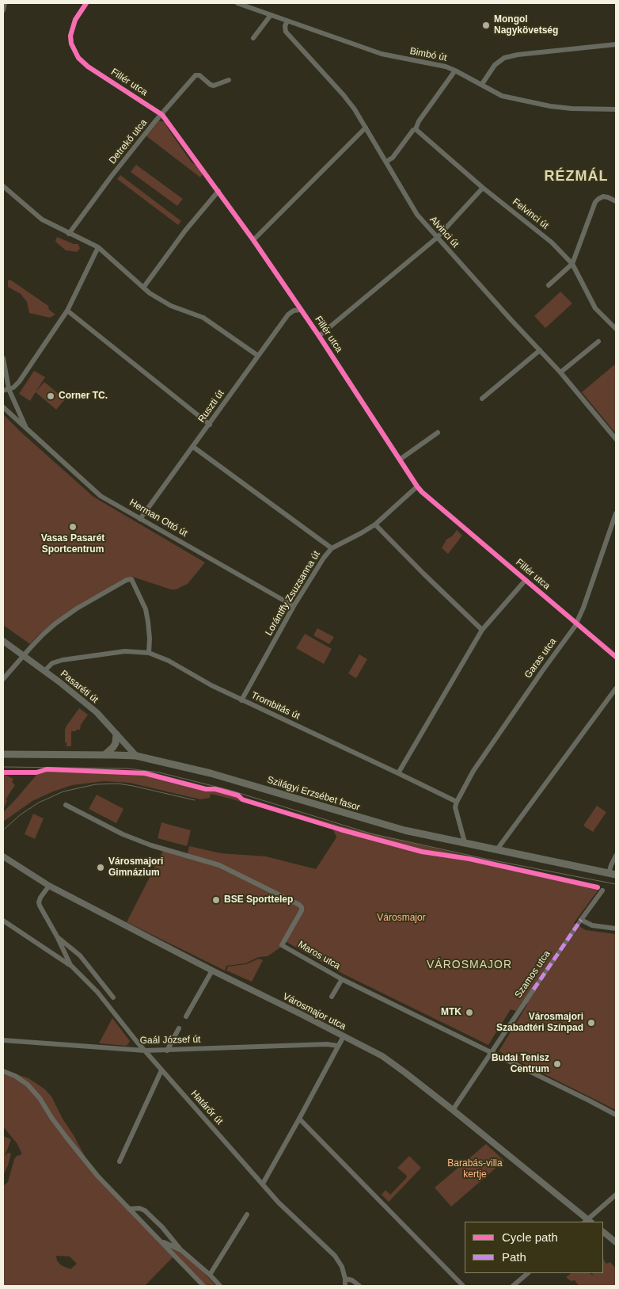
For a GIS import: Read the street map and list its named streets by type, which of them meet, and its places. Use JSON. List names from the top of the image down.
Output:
{
  "streets": {
    "main road": ["Szilágyi Erzsébet fasor"],
    "street": [
      "Bimbó út",
      "Fillér utca",
      "Detrekő utca",
      "Felvinci út",
      "Alvinci út",
      "Ruszti út",
      "Herman Ottó út",
      "Lorántffy Zsuzsanna út",
      "Garas utca",
      "Pasaréti út",
      "Trombitás út",
      "Maros utca",
      "Szamos utca",
      "Városmajor utca",
      "Gaál József út",
      "Határőr út"
    ]
  },
  "crossings": [
    ["Bimbó út", "Alvinci út"],
    ["Fillér utca", "Detrekő utca"],
    ["Fillér utca", "Ruszti út"],
    ["Fillér utca", "Lorántffy Zsuzsanna út"],
    ["Fillér utca", "Garas utca"],
    ["Ruszti út", "Herman Ottó út"],
    ["Herman Ottó út", "Lorántffy Zsuzsanna út"],
    ["Lorántffy Zsuzsanna út", "Trombitás út"],
    ["Garas utca", "Trombitás út"],
    ["Pasaréti út", "Trombitás út"],
    ["Pasaréti út", "Szilágyi Erzsébet fasor"],
    ["Maros utca", "Szamos utca"],
    ["Szamos utca", "Városmajor utca"],
    ["Városmajor utca", "Határőr út"],
    ["Gaál József út", "Határőr út"]
  ],
  "districts": ["RÉZMÁL", "VÁROSMAJOR"],
  "parks": ["Városmajor", "Barabás-villa kertje"],
  "places": [
    "Mongol Nagykövetség",
    "Corner TC.",
    "Vasas Pasarét Sportcentrum",
    "Városmajori Gimnázium",
    "BSE Sporttelep",
    "MTK",
    "Városmajori Szabadtéri Színpad",
    "Budai Tenisz Centrum"
  ],
  "legend": ["Cycle path", "Path"]
}
